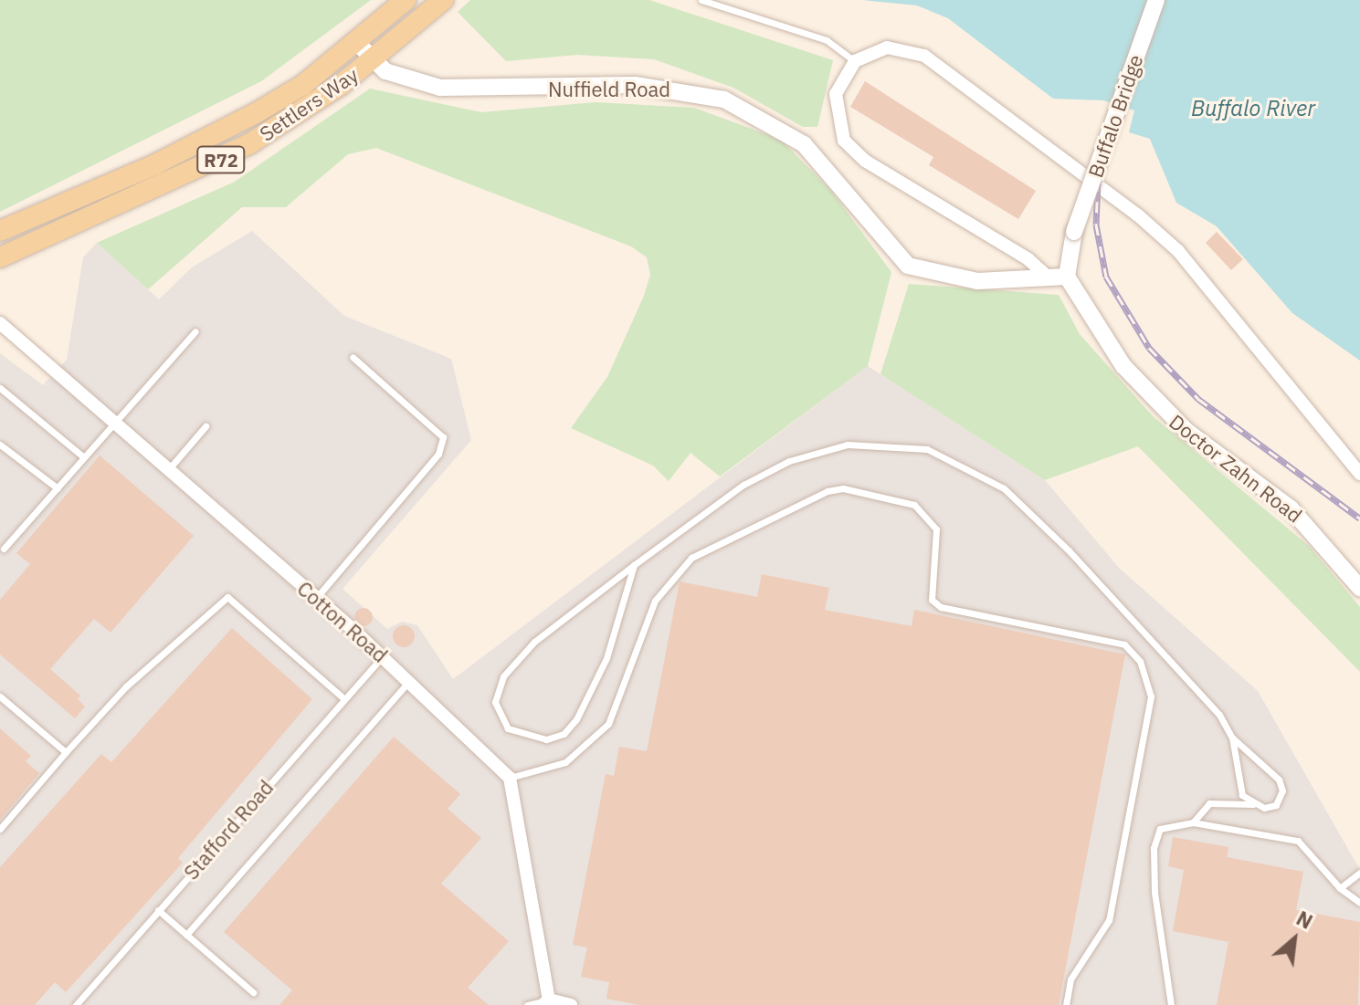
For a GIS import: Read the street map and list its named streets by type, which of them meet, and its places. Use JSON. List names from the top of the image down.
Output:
{
  "streets": {
    "main road": ["Settlers Way", "R72"],
    "street": [
      "Nuffield Road",
      "Buffalo Bridge",
      "Doctor Zahn Road",
      "Cotton Road"
    ],
    "lane": ["Stafford Road"]
  },
  "crossings": [
    ["Nuffield Road", "Settlers Way"],
    ["Nuffield Road", "Buffalo Bridge"],
    ["Nuffield Road", "Doctor Zahn Road"],
    ["Buffalo Bridge", "Doctor Zahn Road"],
    ["Cotton Road", "Stafford Road"]
  ],
  "water": ["Buffalo River"],
  "north": "top right"
}
